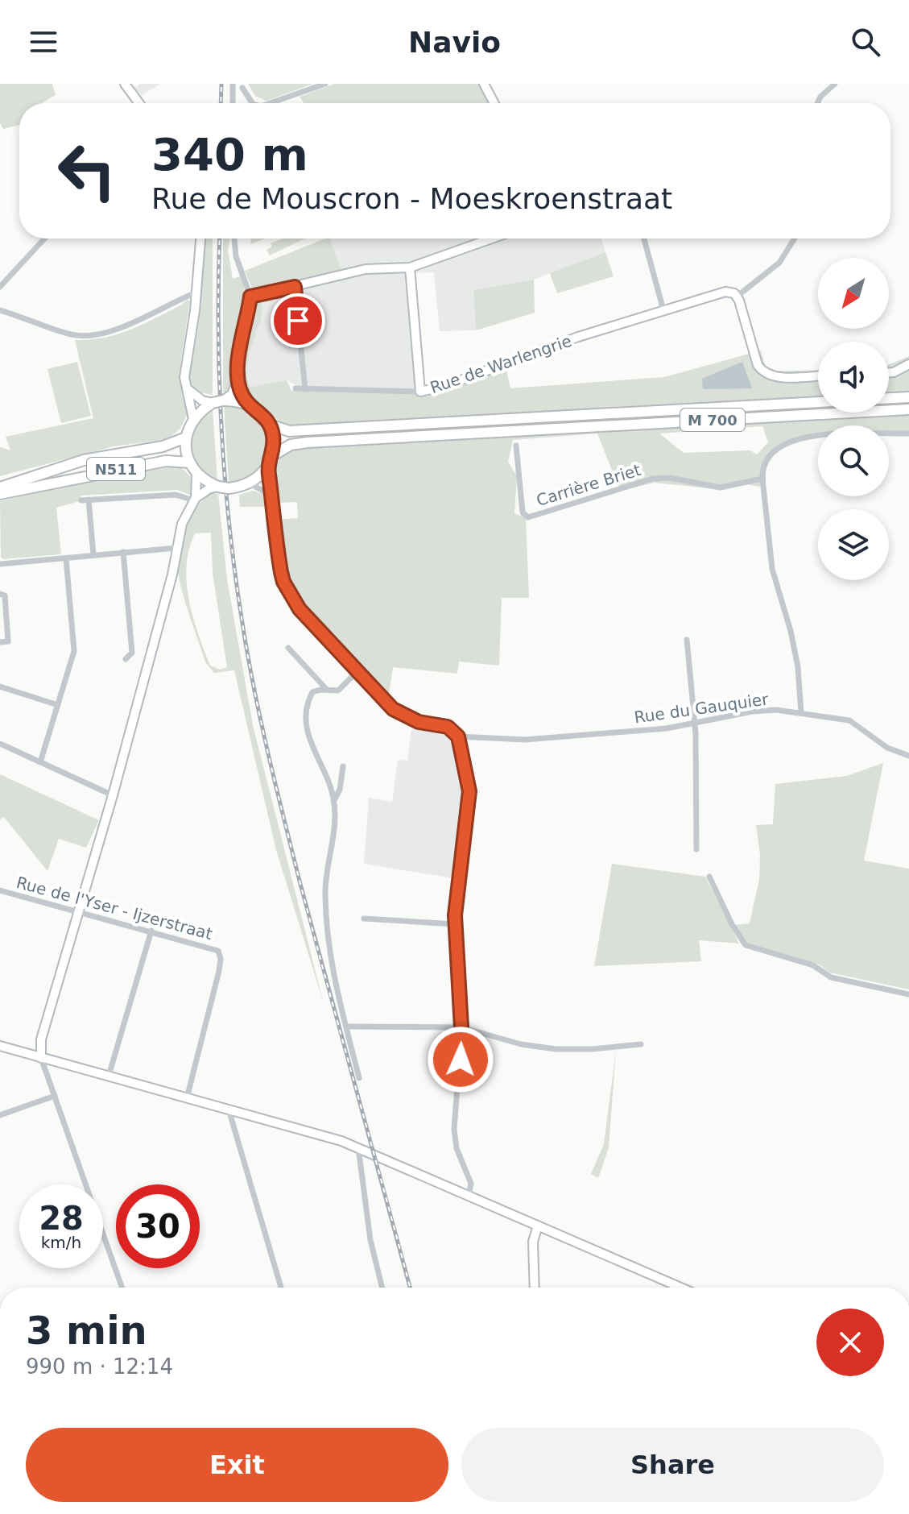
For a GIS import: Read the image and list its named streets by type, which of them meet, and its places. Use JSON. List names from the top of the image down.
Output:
{
  "streets": {
    "highway": ["M 700", "N511"],
    "main road": ["Rue de Warlengrie"],
    "street": ["Carrière Briet", "Rue du Gauquier", "Rue de l'Yser - Ijzerstraat"]
  },
  "crossings": [
    ["M 700", "N511"]
  ],
  "north": "bottom left",
  "page": {
    "header": "Navio",
    "turn": ["340 m", "Rue de Mouscron - Moeskroenstraat"],
    "speed": "28 km/h",
    "limit": "30",
    "heading": ["3 min", "990 m · 12:14"],
    "buttons": ["Exit", "Share"]
  }
}
